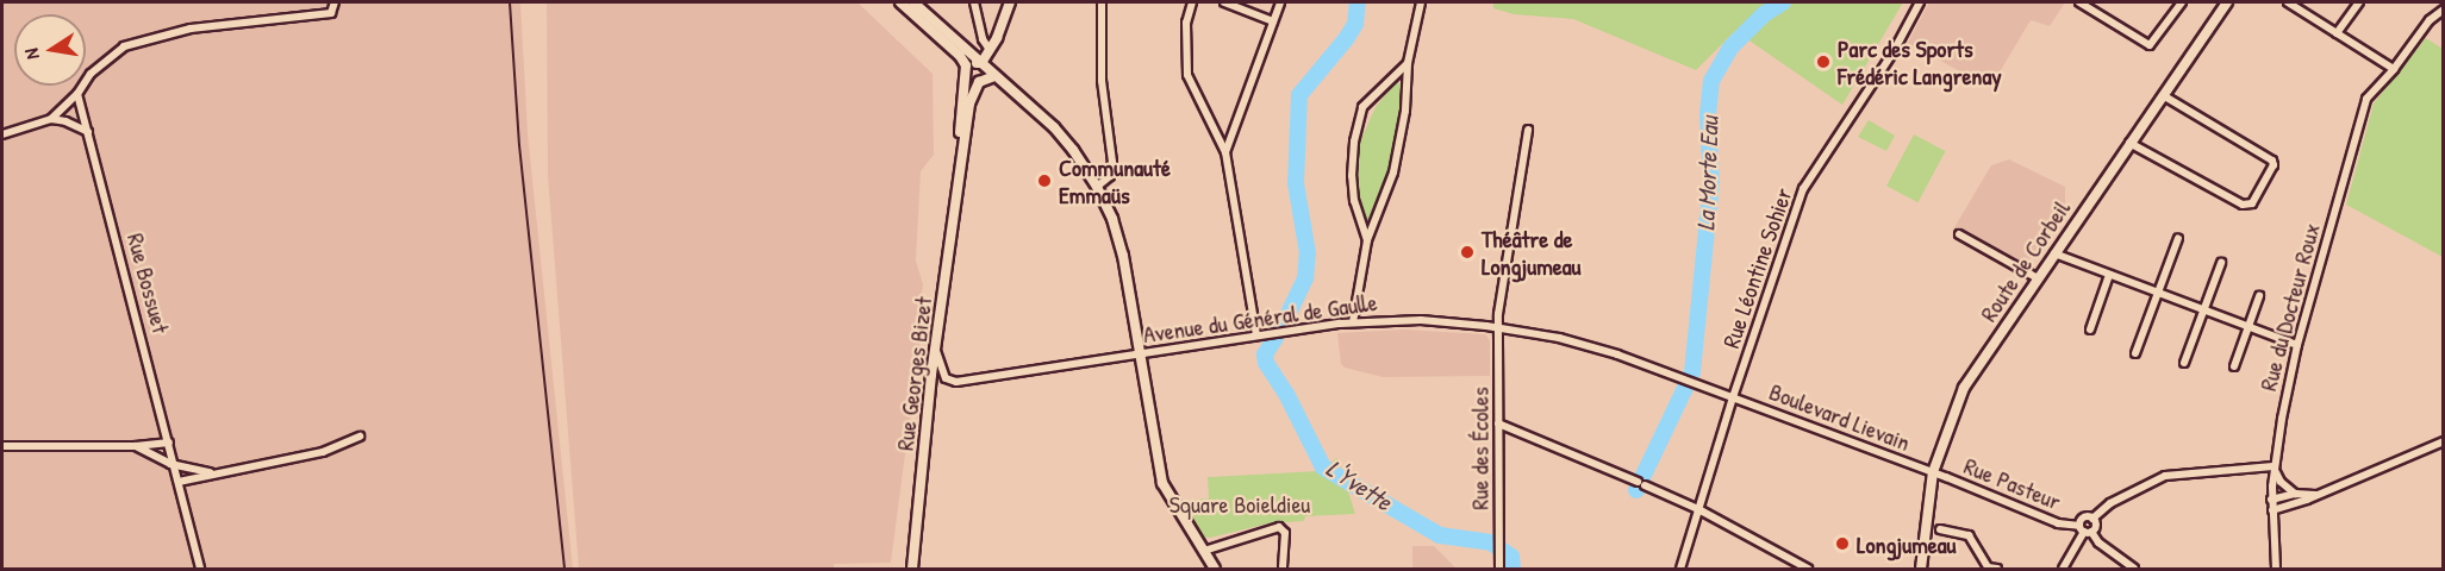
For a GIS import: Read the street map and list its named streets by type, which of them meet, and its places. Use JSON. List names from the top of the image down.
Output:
{
  "streets": {
    "main road": ["Route de Corbeil", "Rue Georges Bizet"],
    "street": [
      "Rue Léontine Sohier",
      "Rue Bossuet",
      "Rue du Docteur Roux",
      "Avenue du Général de Gaulle",
      "Boulevard Lievain",
      "Rue des Écoles",
      "Rue Pasteur"
    ]
  },
  "crossings": [
    ["Route de Corbeil", "Boulevard Lievain"],
    ["Route de Corbeil", "Rue Pasteur"],
    ["Rue Léontine Sohier", "Avenue du Général de Gaulle"],
    ["Rue Léontine Sohier", "Boulevard Lievain"],
    ["Avenue du Général de Gaulle", "Rue Georges Bizet"],
    ["Avenue du Général de Gaulle", "Boulevard Lievain"],
    ["Avenue du Général de Gaulle", "Rue des Écoles"],
    ["Boulevard Lievain", "Rue Pasteur"]
  ],
  "water": ["La Morte Eau", "L'Yvette"],
  "parks": ["Square Boieldieu"],
  "places": [
    "Parc des Sports Frédéric Langrenay",
    "Communauté Emmaüs",
    "Théâtre de Longjumeau",
    "Longjumeau"
  ],
  "north": "left"
}
